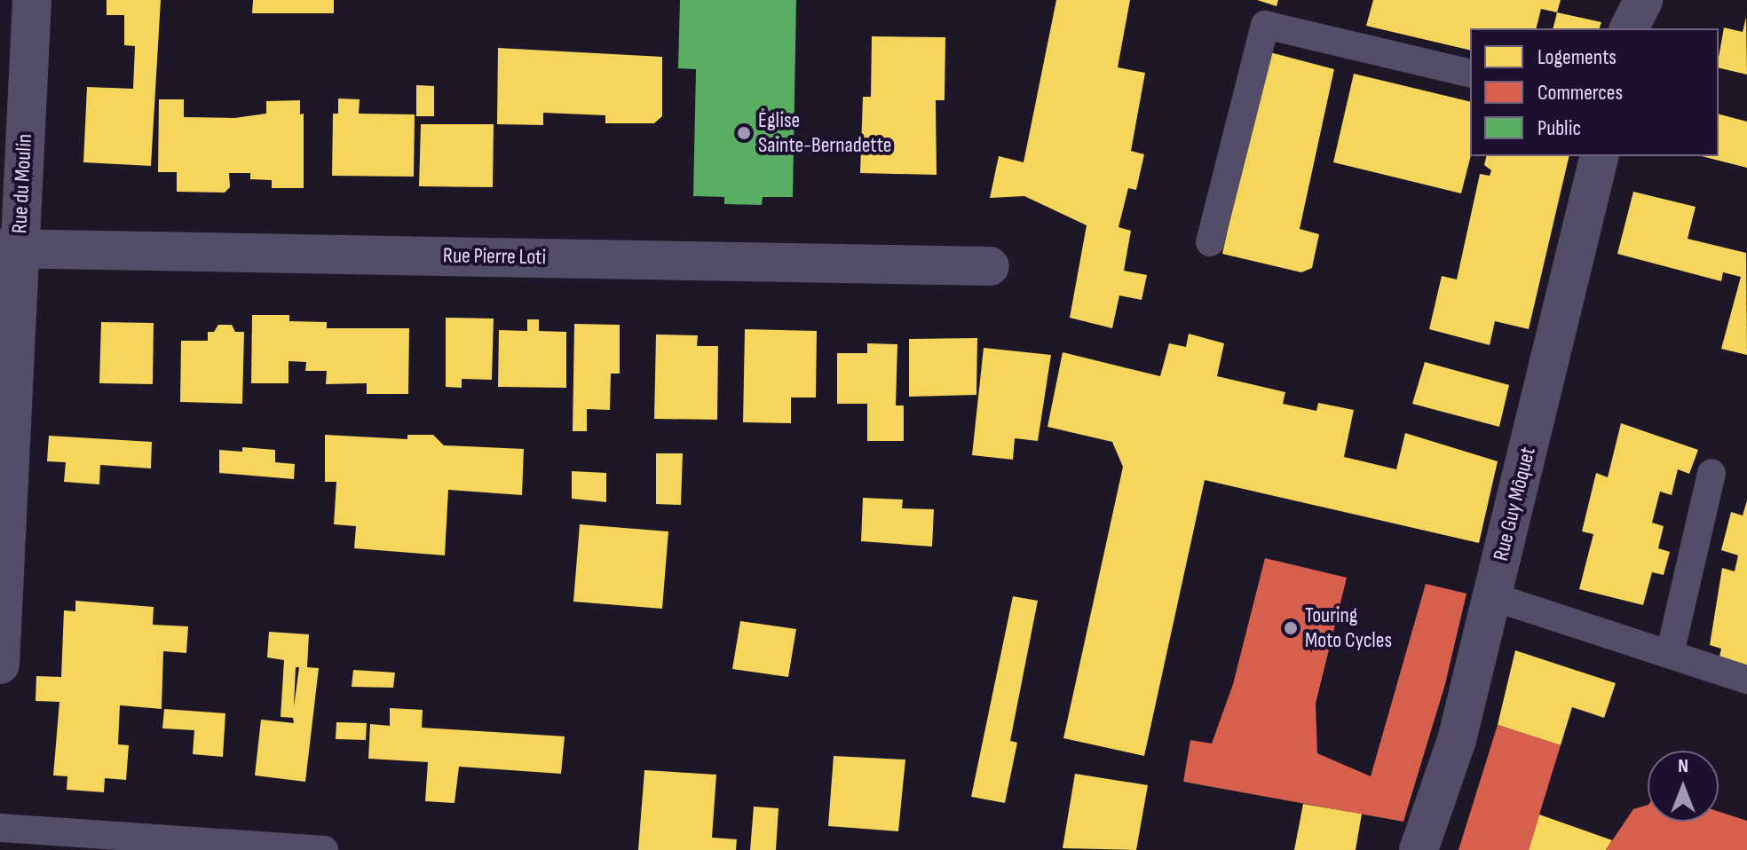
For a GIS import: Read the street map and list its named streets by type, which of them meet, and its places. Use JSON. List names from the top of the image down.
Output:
{
  "streets": {
    "street": ["Rue du Moulin", "Rue Pierre Loti", "Rue Guy Môquet"]
  },
  "crossings": [
    ["Rue du Moulin", "Rue Pierre Loti"]
  ],
  "places": ["Église Sainte-Bernadette", "Touring Moto Cycles"],
  "legend": ["Logements", "Commerces", "Public"],
  "north": "top"
}
